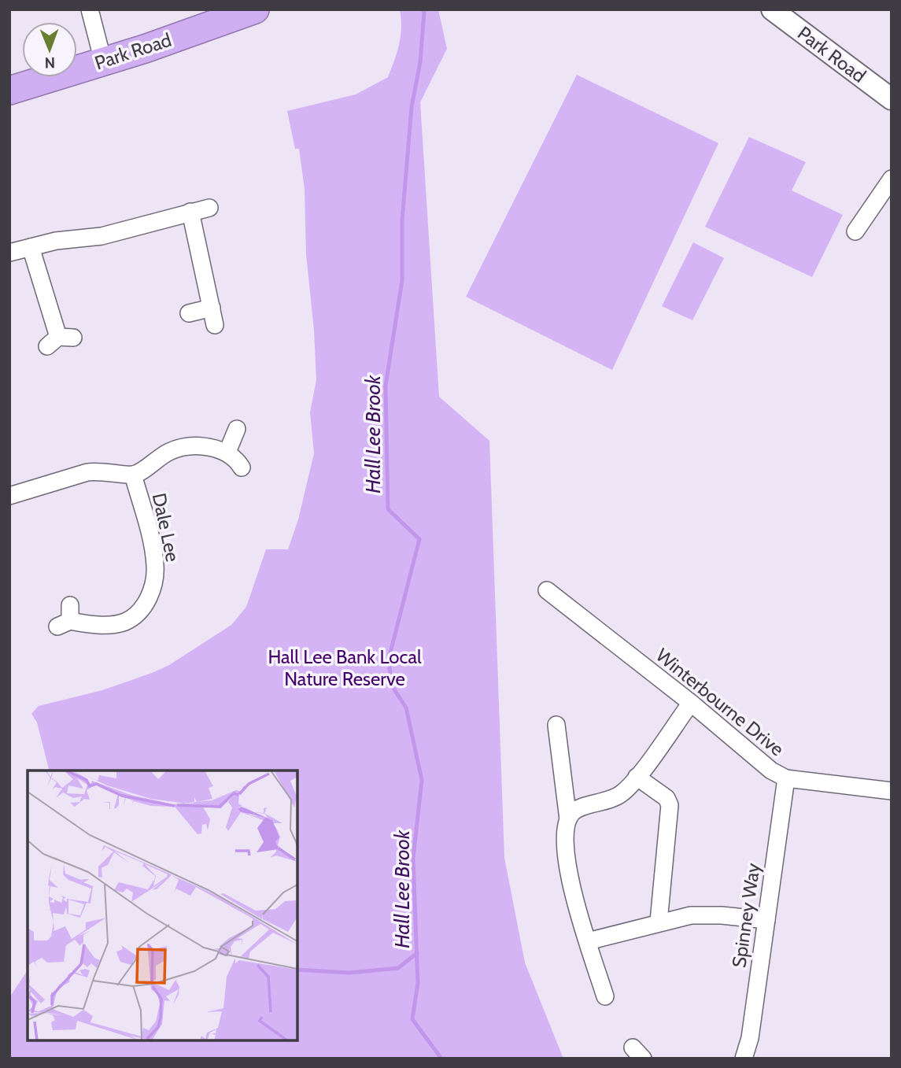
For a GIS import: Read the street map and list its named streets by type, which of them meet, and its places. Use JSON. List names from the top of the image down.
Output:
{
  "streets": {
    "highway": ["Park Road"],
    "street": ["Dale Lee", "Winterbourne Drive", "Spinney Way"]
  },
  "crossings": [
    ["Winterbourne Drive", "Spinney Way"]
  ],
  "water": ["Hall Lee Brook"],
  "parks": ["Hall Lee Bank Local Nature Reserve"],
  "north": "bottom"
}
